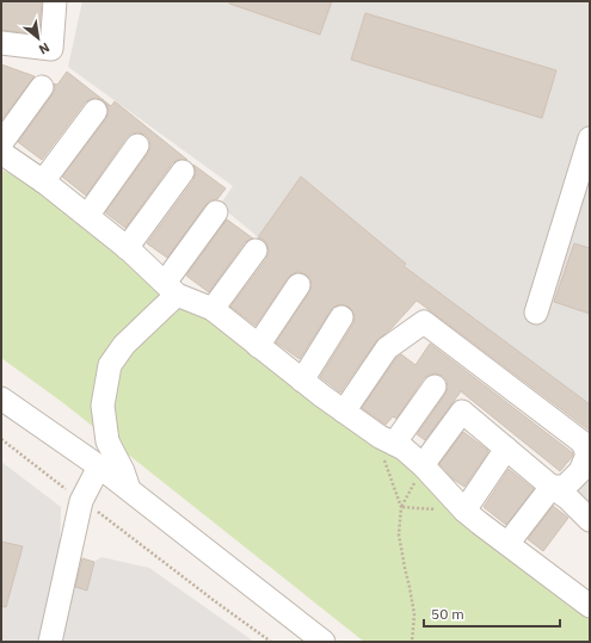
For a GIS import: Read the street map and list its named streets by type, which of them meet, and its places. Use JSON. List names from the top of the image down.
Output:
{
  "scale_bar": "50 m",
  "north": "bottom right"
}
